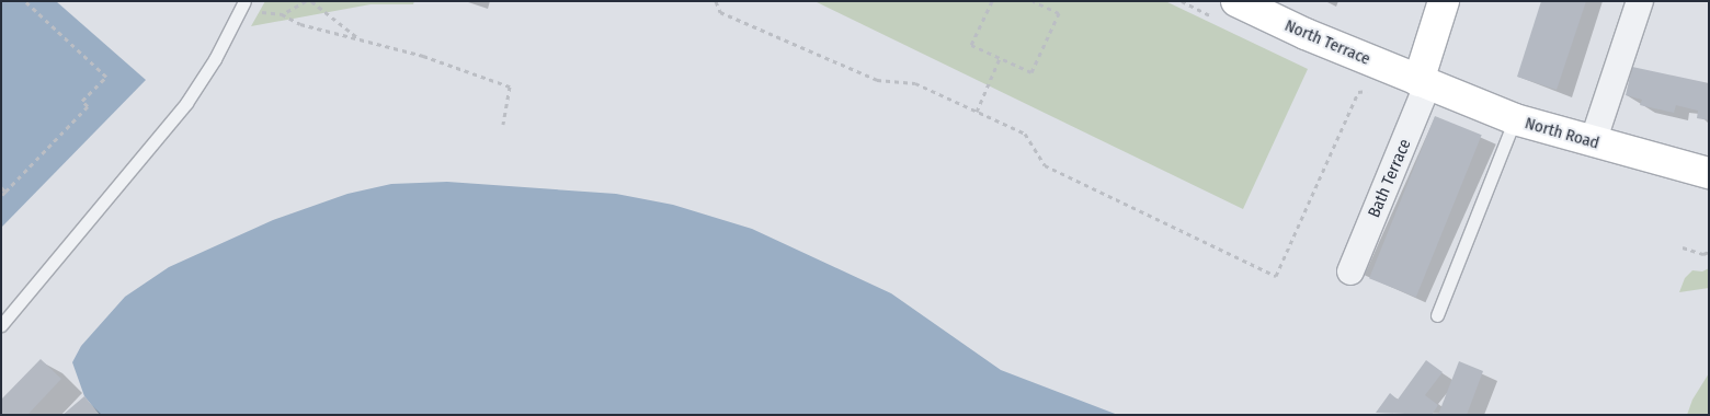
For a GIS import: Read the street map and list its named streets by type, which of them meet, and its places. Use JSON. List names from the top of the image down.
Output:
{
  "streets": {
    "main road": ["North Terrace", "North Road"],
    "street": ["Bath Terrace"]
  },
  "crossings": [
    ["North Terrace", "North Road"],
    ["North Terrace", "Bath Terrace"],
    ["North Road", "Bath Terrace"]
  ]
}
